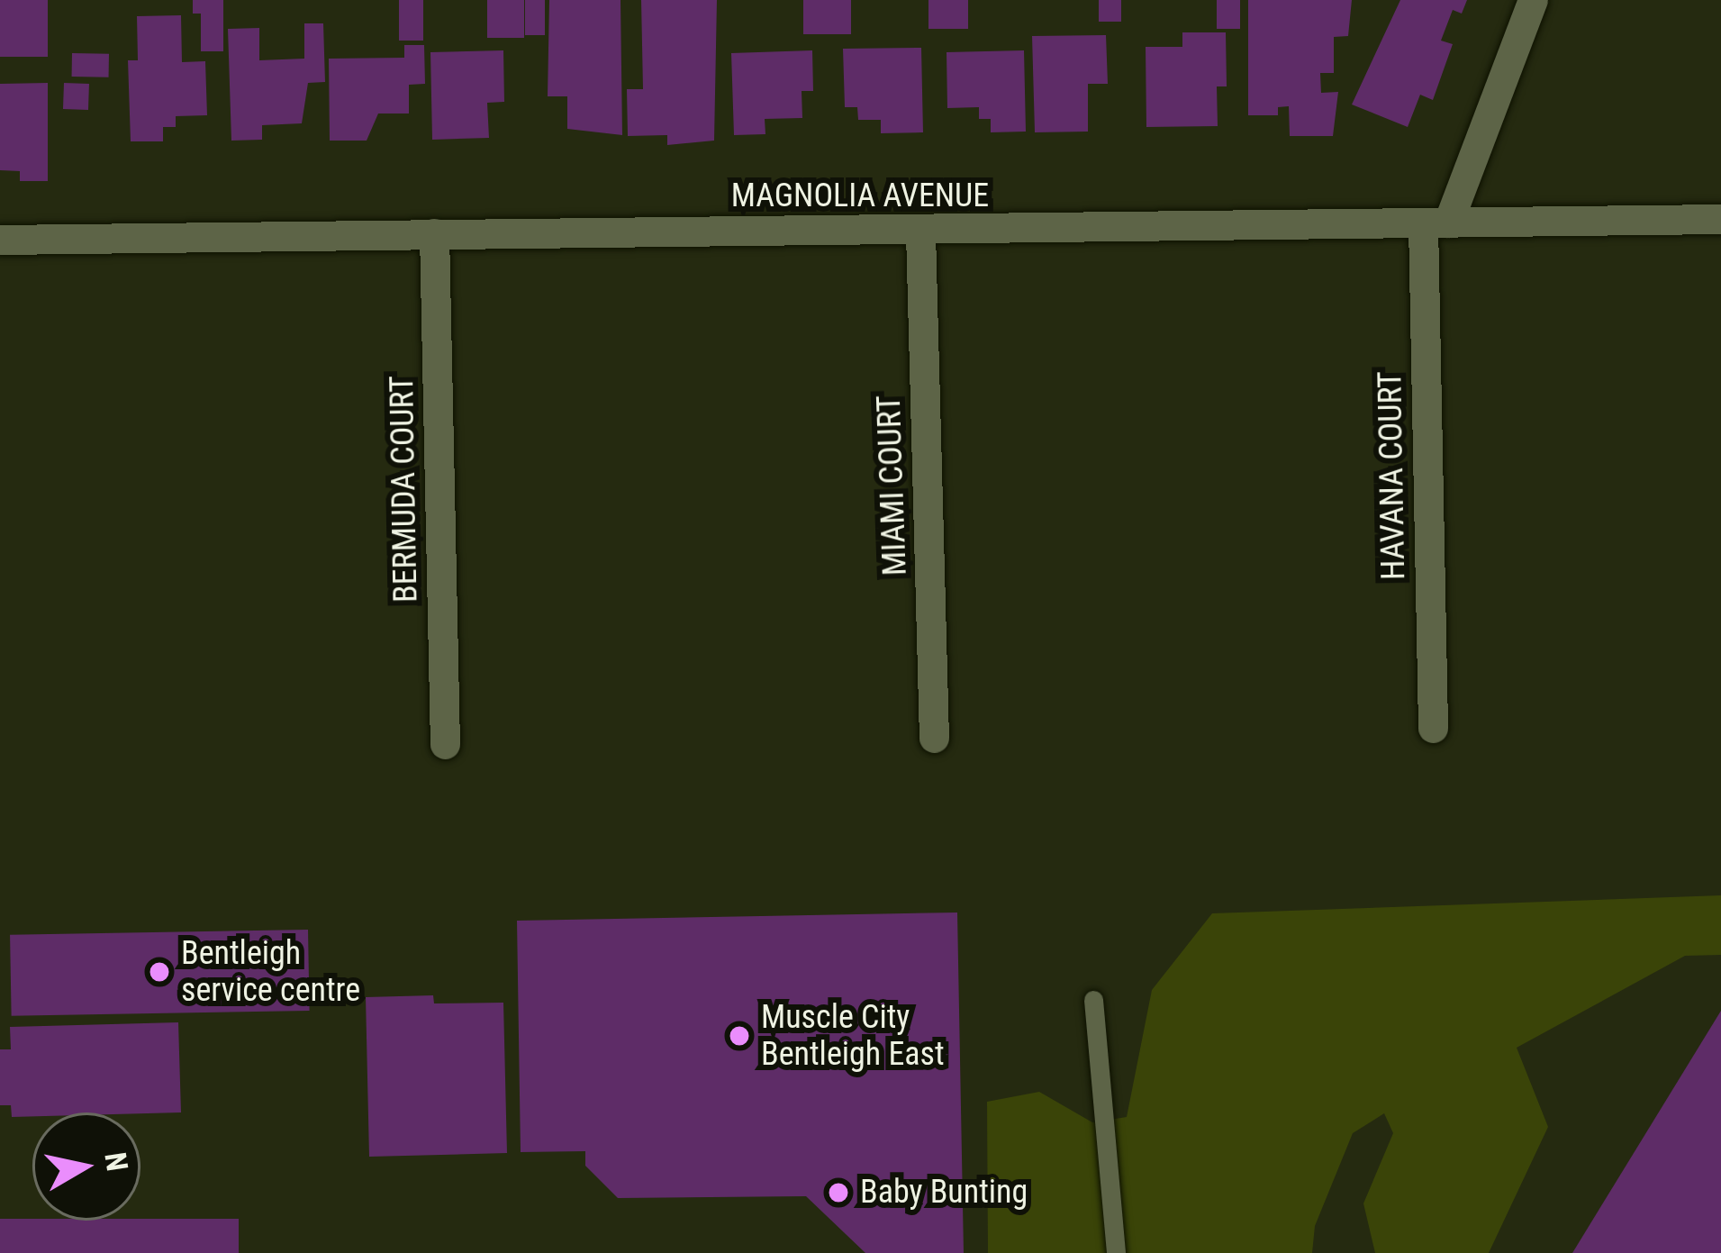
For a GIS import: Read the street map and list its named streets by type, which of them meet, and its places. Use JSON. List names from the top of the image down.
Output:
{
  "streets": {
    "street": [
      "MAGNOLIA AVENUE",
      "HAVANA COURT",
      "MIAMI COURT",
      "BERMUDA COURT"
    ]
  },
  "crossings": [
    ["MAGNOLIA AVENUE", "HAVANA COURT"],
    ["MAGNOLIA AVENUE", "MIAMI COURT"],
    ["MAGNOLIA AVENUE", "BERMUDA COURT"]
  ],
  "places": ["Bentleigh service centre", "Muscle City Bentleigh East", "Baby Bunting"],
  "north": "right"
}
